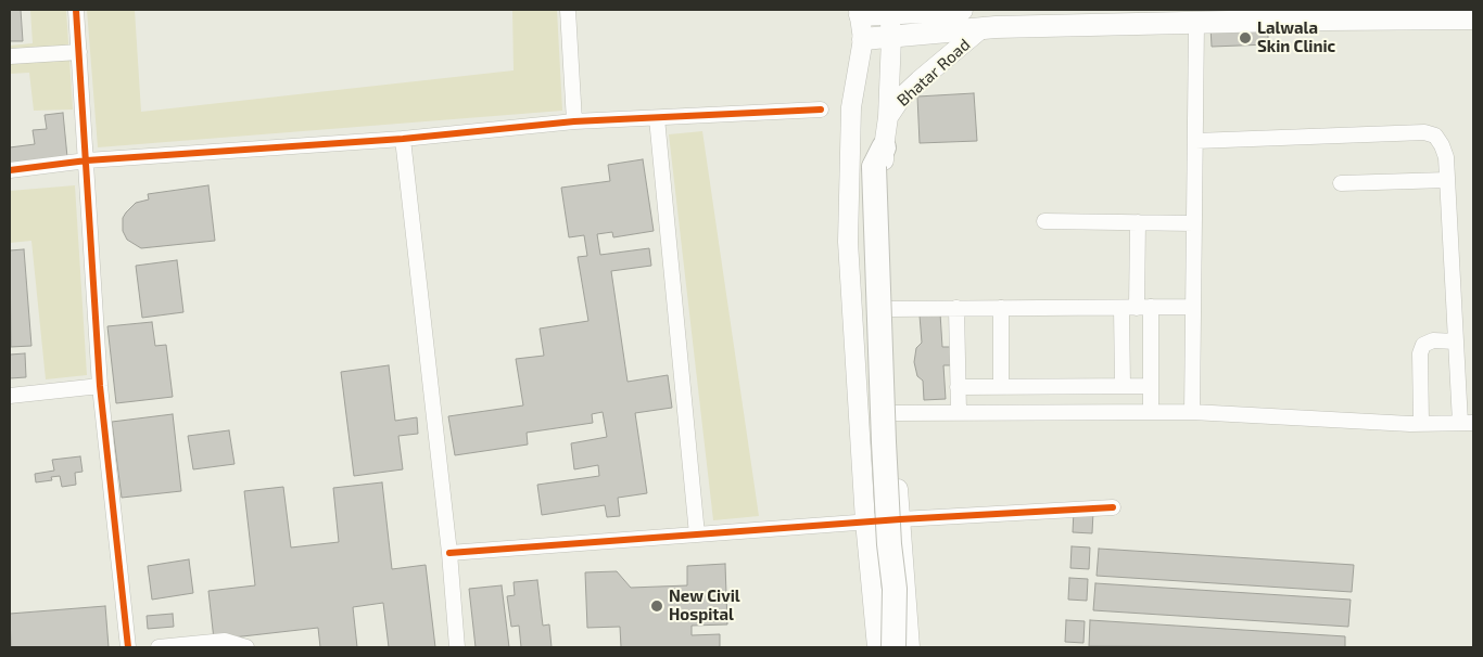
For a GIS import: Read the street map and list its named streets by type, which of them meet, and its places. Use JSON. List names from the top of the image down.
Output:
{
  "streets": {
    "street": ["Bhatar Road"]
  },
  "places": ["Lalwala Skin Clinic", "New Civil Hospital"]
}
